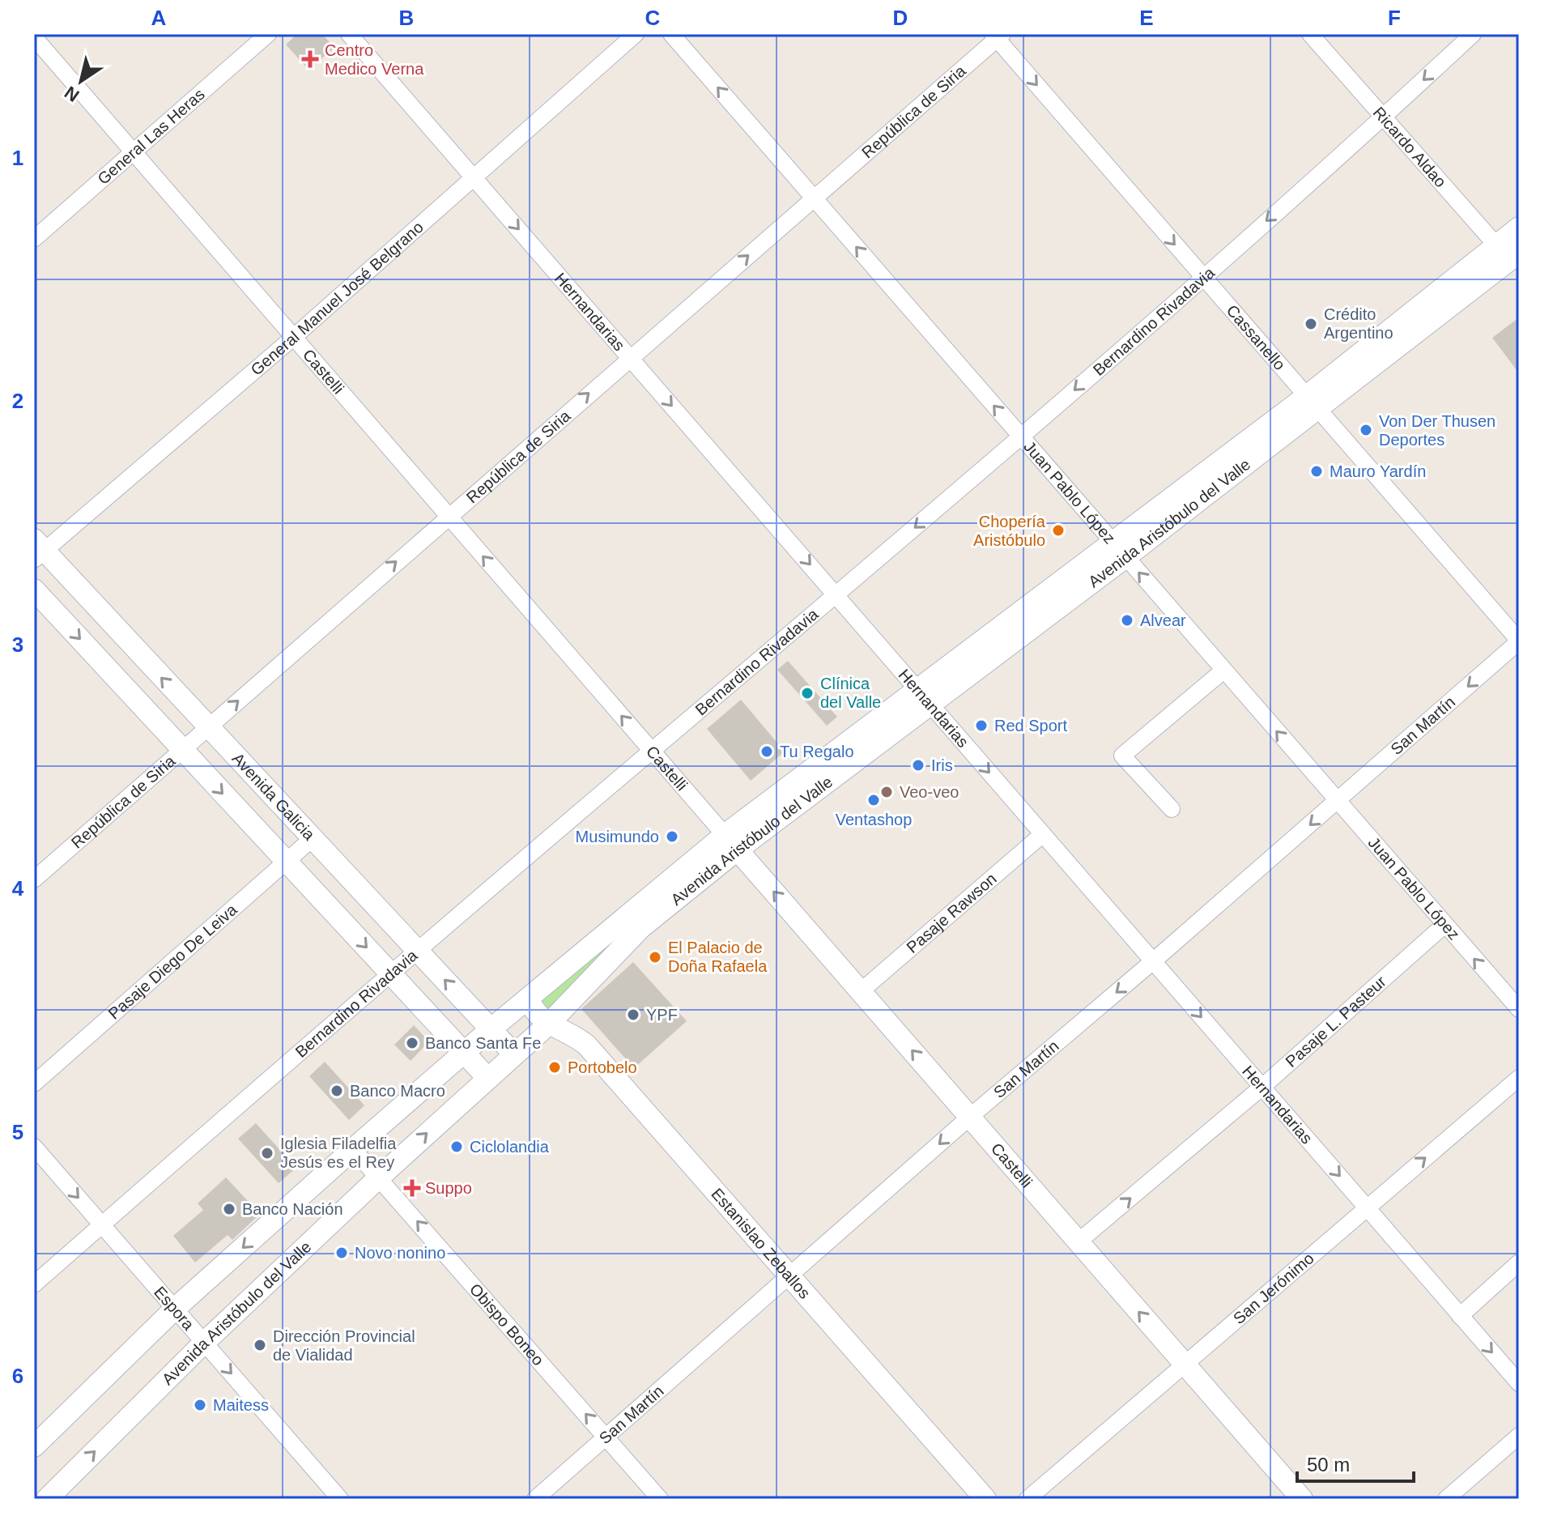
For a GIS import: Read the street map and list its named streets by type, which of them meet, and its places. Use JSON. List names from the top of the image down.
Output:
{
  "streets": {
    "main road": [
      "Castelli",
      "Avenida Aristóbulo del Valle",
      "Avenida Galicia",
      "Estanislao Zeballos"
    ],
    "street": [
      "República de Siria",
      "General Las Heras",
      "Ricardo Aldao",
      "General Manuel José Belgrano",
      "Hernandarias",
      "Bernardino Rivadavia",
      "Cassanello",
      "Juan Pablo López",
      "San Martín",
      "Pasaje Rawson",
      "Pasaje Diego De Leiva",
      "Pasaje L. Pasteur",
      "San Jerónimo",
      "Espora",
      "Obispo Boneo"
    ]
  },
  "crossings": [
    ["República de Siria", "Hernandarias"],
    ["República de Siria", "Cassanello"],
    ["República de Siria", "Castelli"],
    ["República de Siria", "Juan Pablo López"],
    ["República de Siria", "Avenida Galicia"],
    ["General Las Heras", "Castelli"],
    ["Ricardo Aldao", "Bernardino Rivadavia"],
    ["Ricardo Aldao", "Avenida Aristóbulo del Valle"],
    ["General Manuel José Belgrano", "Hernandarias"],
    ["General Manuel José Belgrano", "Castelli"],
    ["General Manuel José Belgrano", "Avenida Galicia"],
    ["Hernandarias", "Bernardino Rivadavia"],
    ["Hernandarias", "Avenida Aristóbulo del Valle"],
    ["Hernandarias", "San Martín"],
    ["Hernandarias", "Pasaje Rawson"],
    ["Hernandarias", "Pasaje L. Pasteur"],
    ["Hernandarias", "San Jerónimo"],
    ["Bernardino Rivadavia", "Cassanello"],
    ["Bernardino Rivadavia", "Castelli"],
    ["Bernardino Rivadavia", "Juan Pablo López"],
    ["Bernardino Rivadavia", "Avenida Galicia"],
    ["Bernardino Rivadavia", "Espora"],
    ["Cassanello", "Avenida Aristóbulo del Valle"],
    ["Cassanello", "San Martín"],
    ["Castelli", "Avenida Aristóbulo del Valle"],
    ["Castelli", "San Martín"],
    ["Castelli", "Pasaje Rawson"],
    ["Castelli", "Pasaje L. Pasteur"],
    ["Castelli", "San Jerónimo"],
    ["Juan Pablo López", "Avenida Aristóbulo del Valle"],
    ["Juan Pablo López", "San Martín"],
    ["Juan Pablo López", "Pasaje L. Pasteur"],
    ["Avenida Aristóbulo del Valle", "Avenida Galicia"],
    ["Avenida Aristóbulo del Valle", "Estanislao Zeballos"],
    ["Avenida Aristóbulo del Valle", "Espora"],
    ["Avenida Aristóbulo del Valle", "Obispo Boneo"],
    ["San Martín", "Estanislao Zeballos"],
    ["San Martín", "Obispo Boneo"],
    ["Avenida Galicia", "Pasaje Diego De Leiva"]
  ],
  "one_way": [
    "República de Siria",
    "Hernandarias",
    "Bernardino Rivadavia",
    "Cassanello",
    "Castelli",
    "Juan Pablo López",
    "San Martín",
    "Pasaje L. Pasteur",
    "Espora",
    "Obispo Boneo"
  ],
  "places": {
    "health": ["Centro Medico Verna", "Suppo"],
    "other": [
      "Crédito Argentino",
      "Von Der Thusen Deportes",
      "Mauro Yardín",
      "Chopería Aristóbulo",
      "Alvear",
      "Clínica del Valle",
      "Red Sport",
      "Tu Regalo",
      "Iris",
      "Veo-veo",
      "Ventashop",
      "Musimundo",
      "El Palacio de Doña Rafaela",
      "YPF",
      "Banco Santa Fe",
      "Portobelo",
      "Banco Macro",
      "Ciclolandia",
      "Iglesia Filadelfia Jesús es el Rey",
      "Banco Nación",
      "Novo nonino",
      "Dirección Provincial de Vialidad",
      "Maitess"
    ]
  },
  "scale_bar": "50 m",
  "north": "bottom left",
  "grid": {
    "columns": [
      "A",
      "B",
      "C",
      "D",
      "E",
      "F"
    ],
    "rows": [
      "1",
      "2",
      "3",
      "4",
      "5",
      "6"
    ]
  }
}
